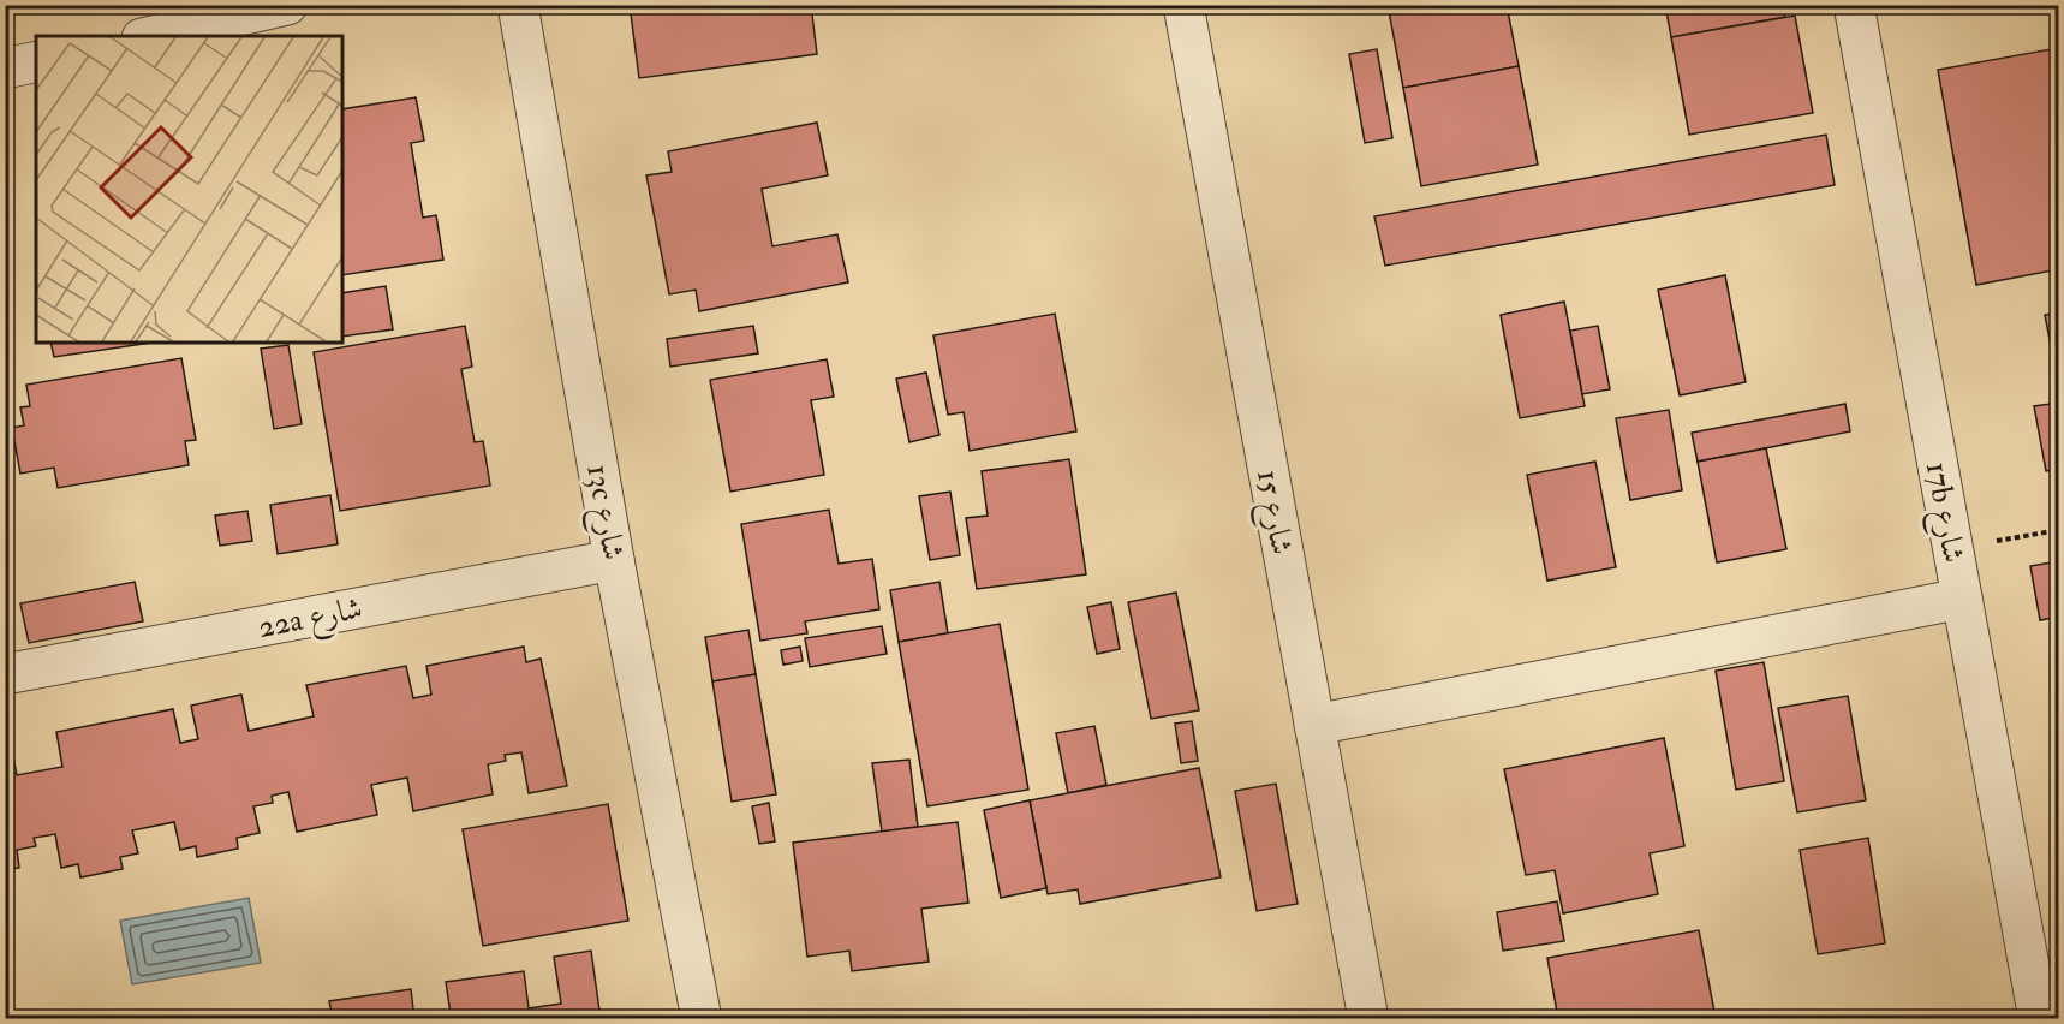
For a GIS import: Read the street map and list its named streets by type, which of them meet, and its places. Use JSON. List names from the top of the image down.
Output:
{
  "streets": {
    "street": [
      "13c شارع",
      "شارع 15",
      "17b شارع",
      "22a شارع"
    ]
  },
  "crossings": [
    ["13c شارع", "22a شارع"]
  ]
}
